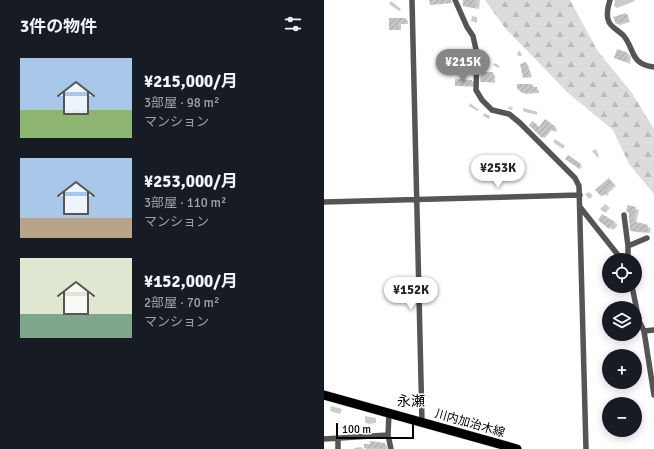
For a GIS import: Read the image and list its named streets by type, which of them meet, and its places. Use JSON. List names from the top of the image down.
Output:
{
  "streets": {
    "main road": ["川内加治木線"]
  },
  "districts": ["永瀬"],
  "scale_bar": "100 m",
  "page": {
    "heading": "3件の物件",
    "list": [
      {
        "name": "¥215,000/月",
        "note": "3部屋 · 98 m² · マンション"
      },
      {
        "name": "¥253,000/月",
        "note": "3部屋 · 110 m² · マンション"
      },
      {
        "name": "¥152,000/月",
        "note": "2部屋 · 70 m² · マンション"
      }
    ],
    "price": ["¥215K", "¥253K", "¥152K"],
    "map_buttons": ["+", "−"],
    "scale": "100 m"
  }
}
